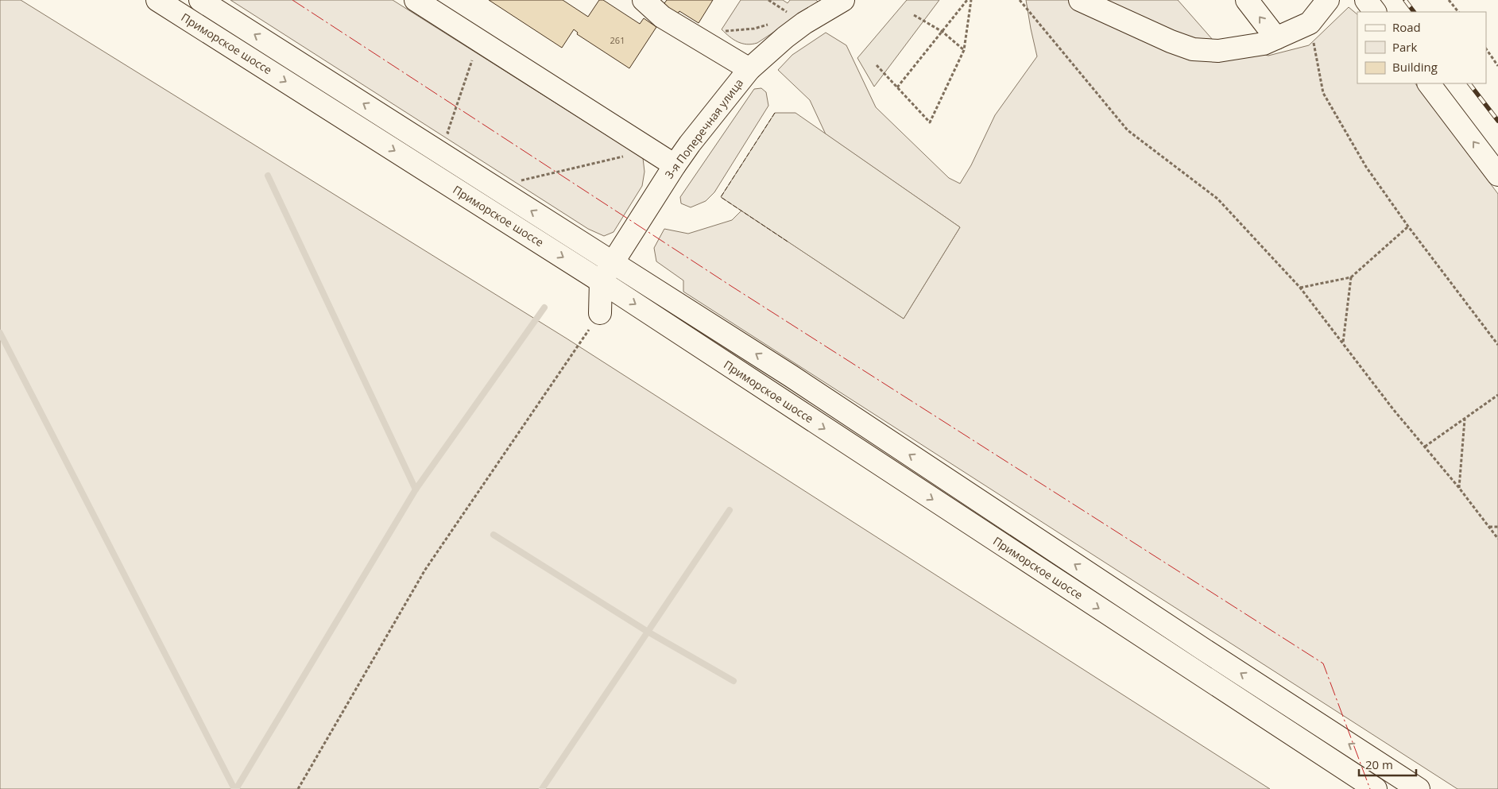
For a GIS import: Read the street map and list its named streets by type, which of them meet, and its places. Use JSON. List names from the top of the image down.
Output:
{
  "streets": {
    "main road": ["Приморское шоссе", "3-я Поперечная улица"]
  },
  "crossings": [
    ["Приморское шоссе", "3-я Поперечная улица"]
  ],
  "house_numbers": ["261"],
  "legend": ["Road", "Park", "Building"],
  "scale_bar": "20 m"
}
